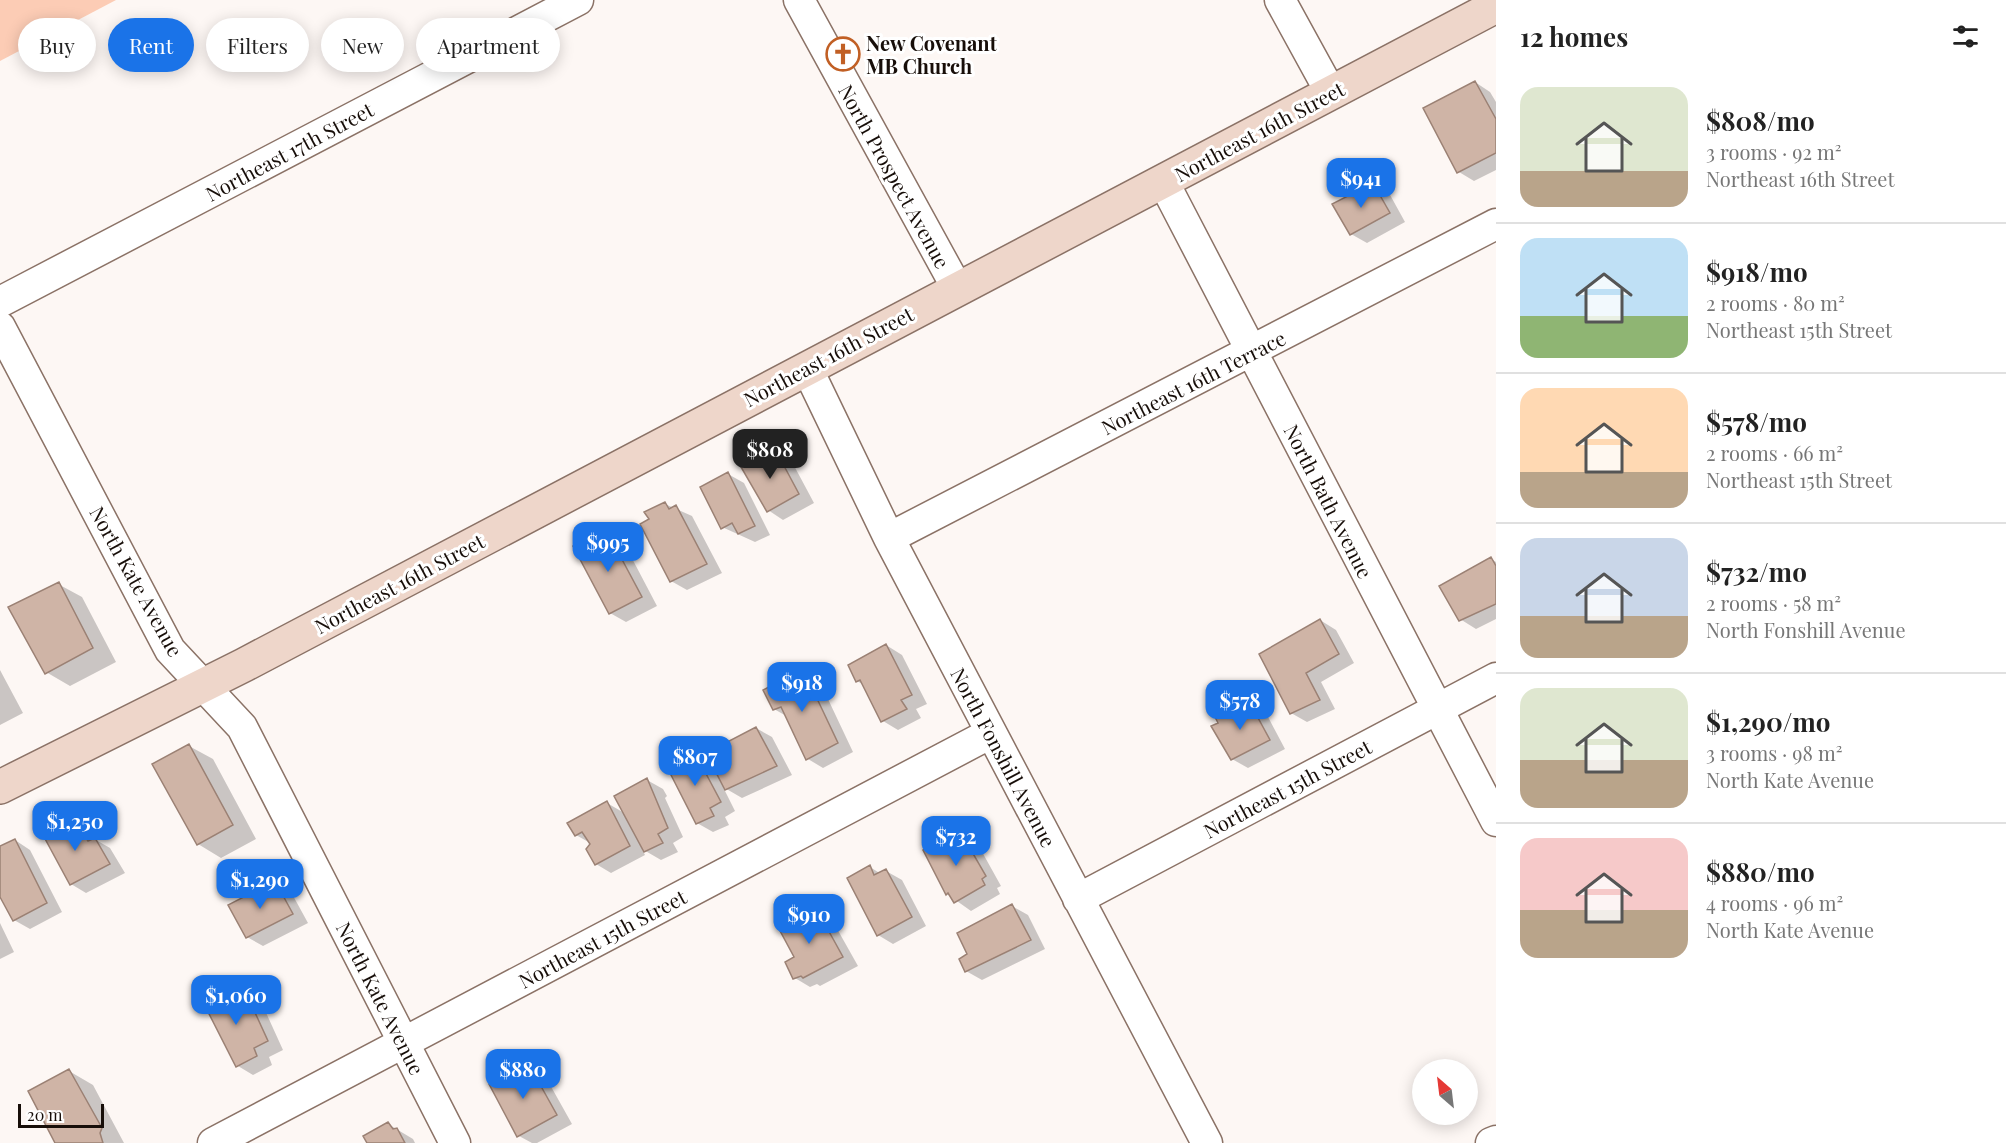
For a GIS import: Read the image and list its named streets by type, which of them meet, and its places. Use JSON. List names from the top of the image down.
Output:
{
  "streets": {
    "street": [
      "Northeast 16th Street",
      "Northeast 17th Street",
      "North Prospect Avenue",
      "Northeast 16th Terrace",
      "North Bath Avenue",
      "North Kate Avenue",
      "North Fonshill Avenue",
      "Northeast 15th Street"
    ]
  },
  "crossings": [
    ["Northeast 16th Street", "North Prospect Avenue"],
    ["Northeast 16th Street", "North Bath Avenue"],
    ["Northeast 16th Street", "North Kate Avenue"],
    ["Northeast 16th Street", "North Fonshill Avenue"],
    ["Northeast 16th Terrace", "North Bath Avenue"],
    ["Northeast 16th Terrace", "North Fonshill Avenue"],
    ["North Bath Avenue", "Northeast 15th Street"],
    ["North Kate Avenue", "Northeast 15th Street"],
    ["North Fonshill Avenue", "Northeast 15th Street"]
  ],
  "places": {
    "church": ["New Covenant MB Church"]
  },
  "scale_bar": "20 m",
  "north": "top left",
  "page": {
    "heading": "12 homes",
    "chip": [
      "Buy",
      "Rent",
      "Filters",
      "New",
      "Apartment"
    ],
    "list": [
      {
        "name": "$808/mo",
        "note": "3 rooms · 92 m² · Northeast 16th Street"
      },
      {
        "name": "$918/mo",
        "note": "2 rooms · 80 m² · Northeast 15th Street"
      },
      {
        "name": "$578/mo",
        "note": "2 rooms · 66 m² · Northeast 15th Street"
      },
      {
        "name": "$732/mo",
        "note": "2 rooms · 58 m² · North Fonshill Avenue"
      },
      {
        "name": "$1,290/mo",
        "note": "3 rooms · 98 m² · North Kate Avenue"
      },
      {
        "name": "$880/mo",
        "note": "4 rooms · 96 m² · North Kate Avenue"
      }
    ],
    "price": [
      "$941",
      "$808",
      "$995",
      "$918",
      "$578",
      "$807",
      "$1,250",
      "$732",
      "$1,290",
      "$910",
      "$1,060",
      "$880"
    ],
    "scale": "20 m"
  }
}
